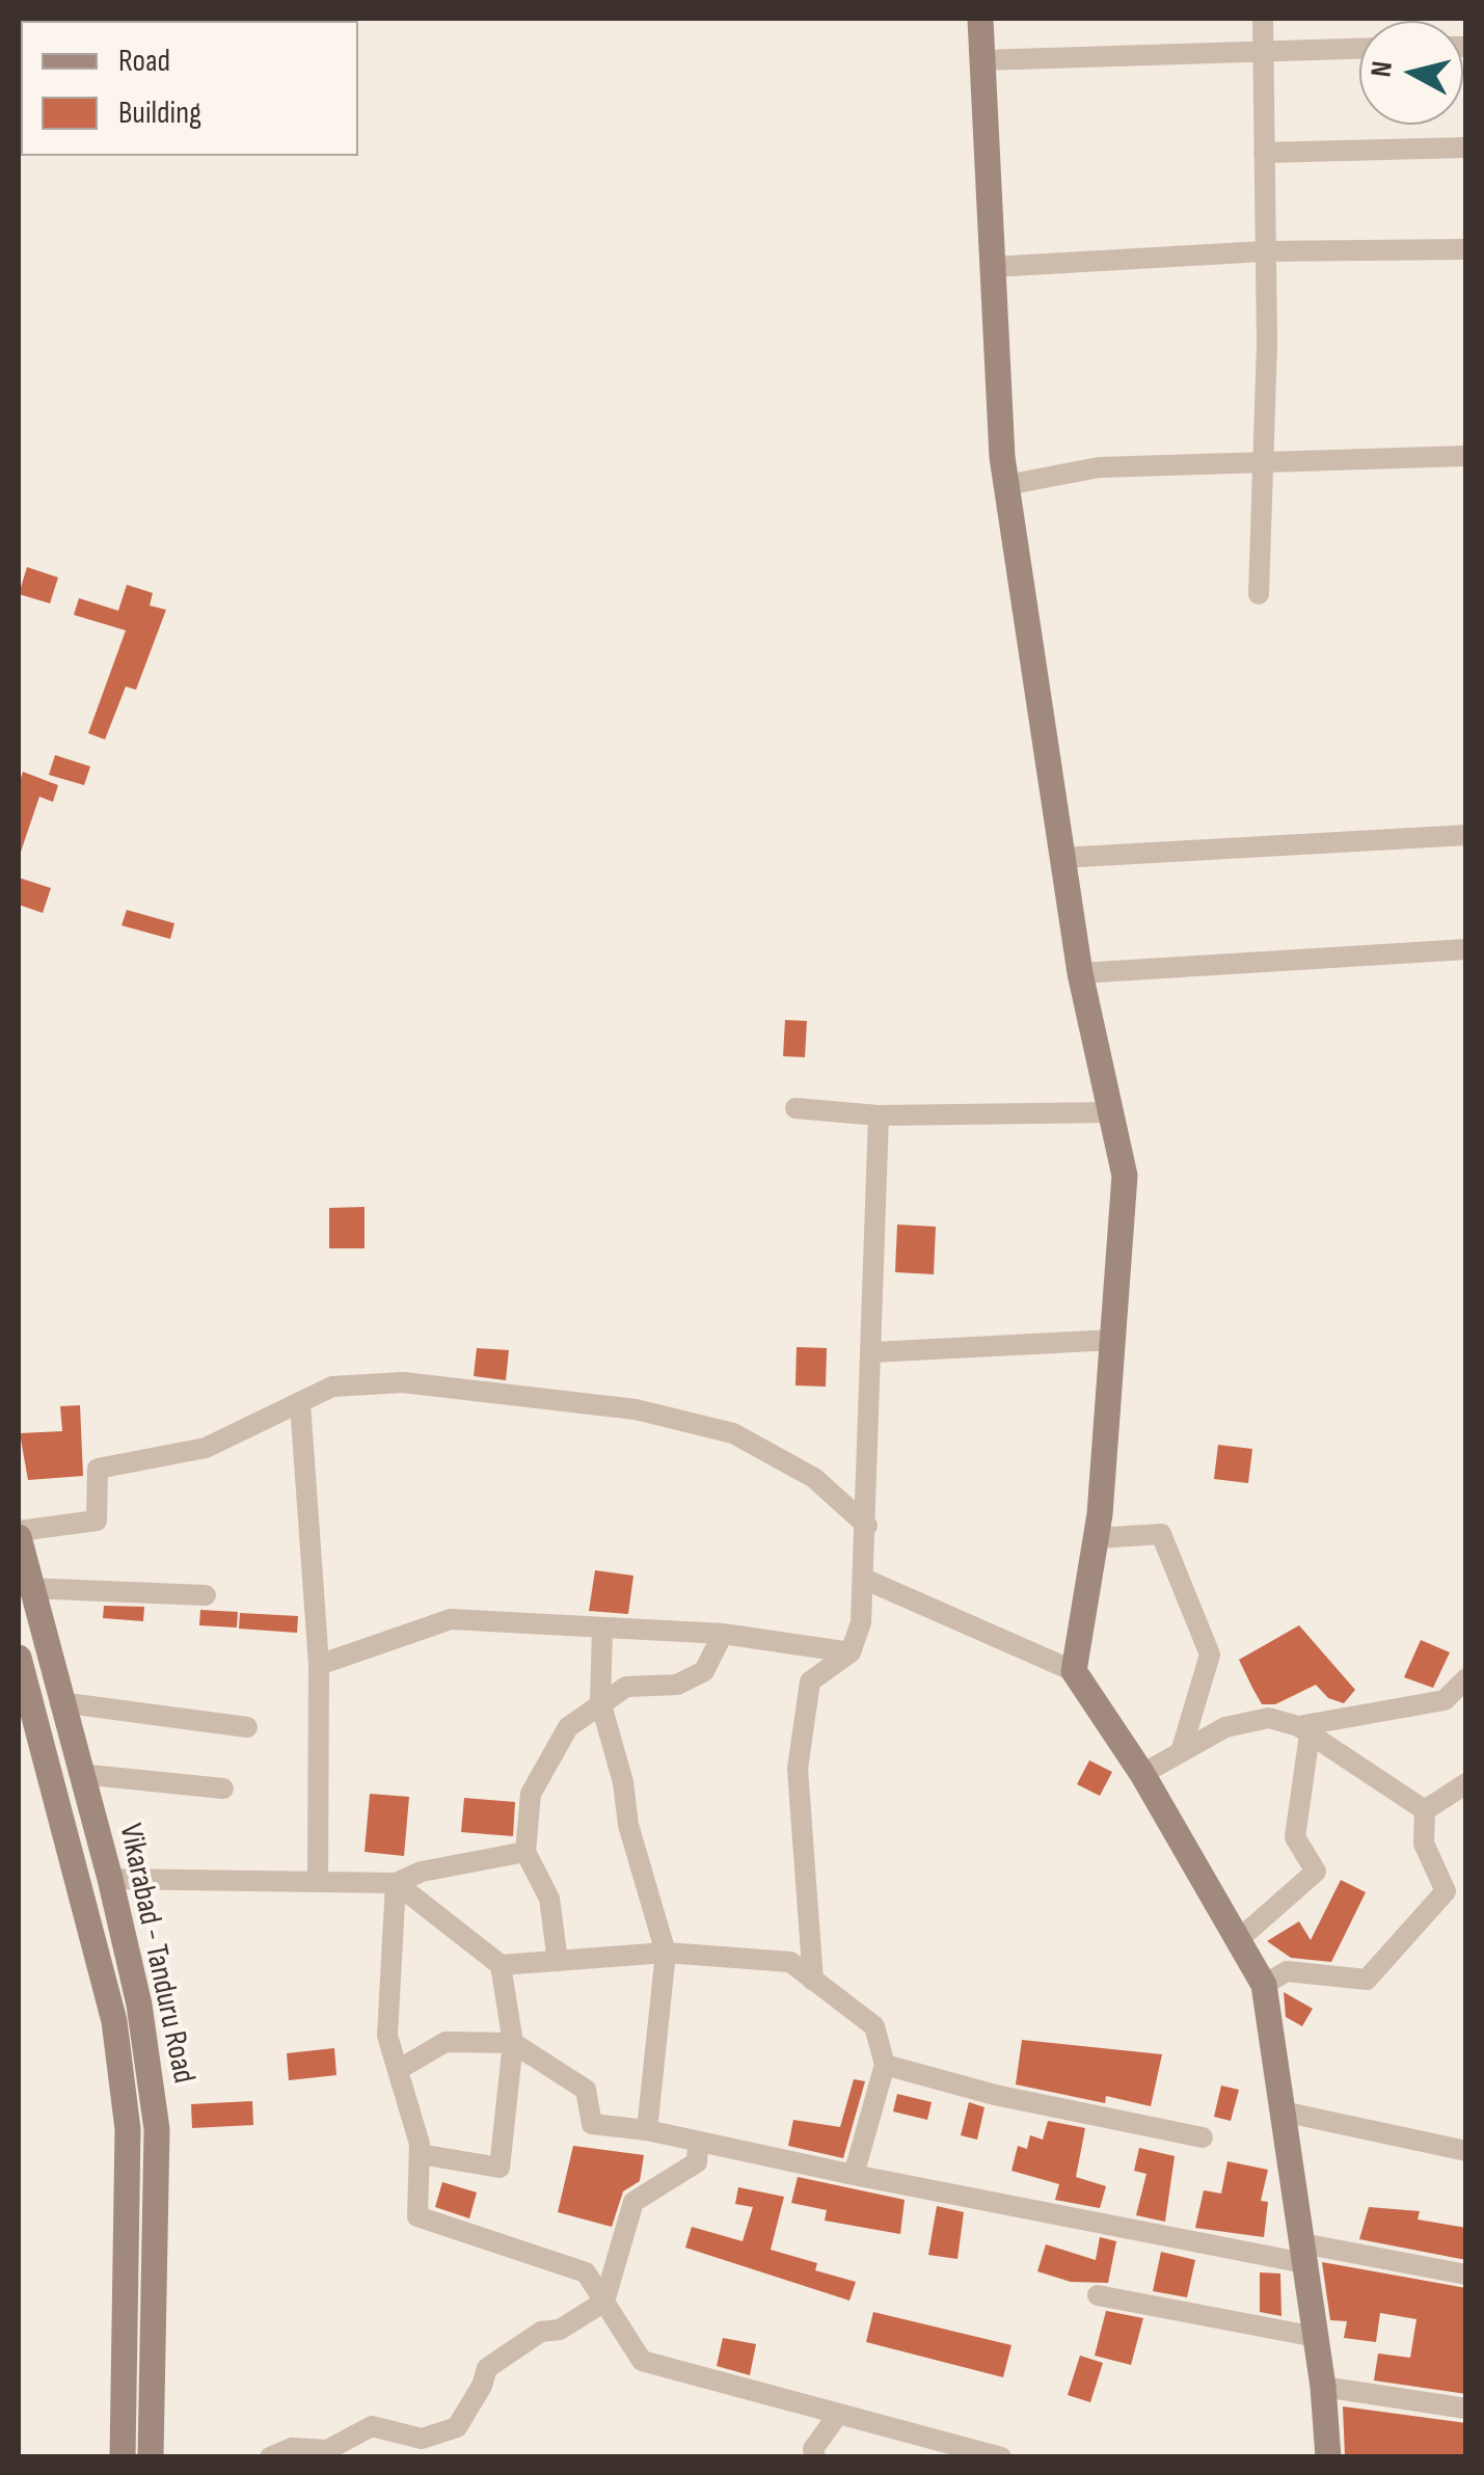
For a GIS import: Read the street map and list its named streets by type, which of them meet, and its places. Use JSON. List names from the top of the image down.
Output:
{
  "streets": {
    "street": ["Vikarabad - Tanduru Road"]
  },
  "legend": ["Road", "Building"],
  "north": "left"
}
